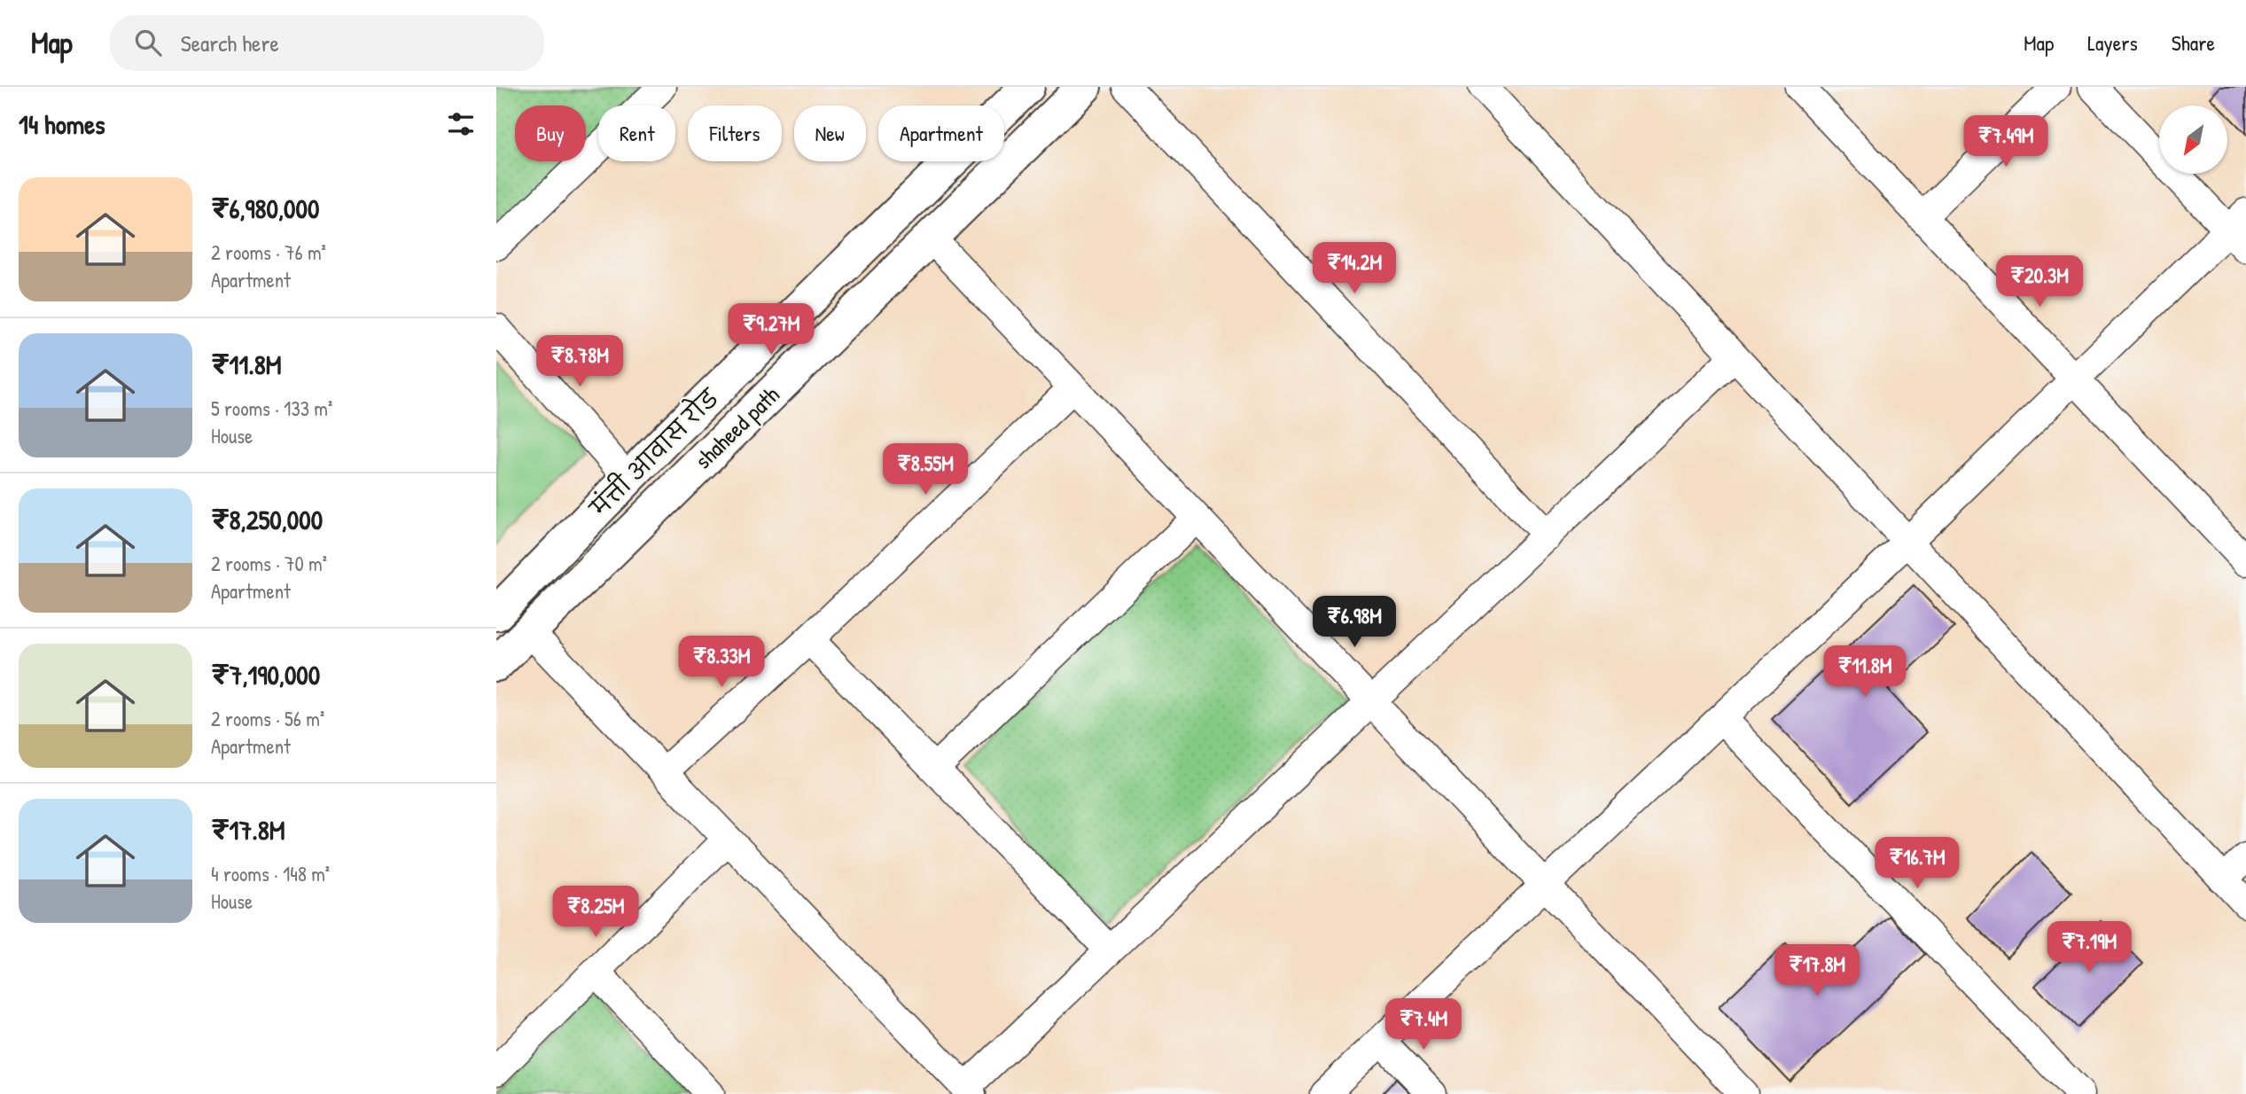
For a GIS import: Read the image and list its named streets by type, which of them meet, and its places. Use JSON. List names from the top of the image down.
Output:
{
  "streets": {
    "street": ["shaheed path", "मंत्ती आवास रोड"]
  },
  "north": "bottom left",
  "page": {
    "header": "Map",
    "search": "Search here",
    "nav": ["Map", "Layers", "Share"],
    "heading": "14 homes",
    "chip": [
      "Buy",
      "Rent",
      "Filters",
      "New",
      "Apartment"
    ],
    "price": [
      "₹7.49M",
      "₹14.2M",
      "₹20.3M",
      "₹9.27M",
      "₹8.78M",
      "₹8.55M",
      "₹6.98M",
      "₹8.33M",
      "₹11.8M",
      "₹16.7M",
      "₹8.25M",
      "₹7.19M",
      "₹17.8M",
      "₹7.4M"
    ],
    "list": [
      {
        "name": "₹6,980,000",
        "note": "2 rooms · 76 m² · Apartment"
      },
      {
        "name": "₹11.8M",
        "note": "5 rooms · 133 m² · House"
      },
      {
        "name": "₹8,250,000",
        "note": "2 rooms · 70 m² · Apartment"
      },
      {
        "name": "₹7,190,000",
        "note": "2 rooms · 56 m² · Apartment"
      },
      {
        "name": "₹17.8M",
        "note": "4 rooms · 148 m² · House"
      }
    ]
  }
}
